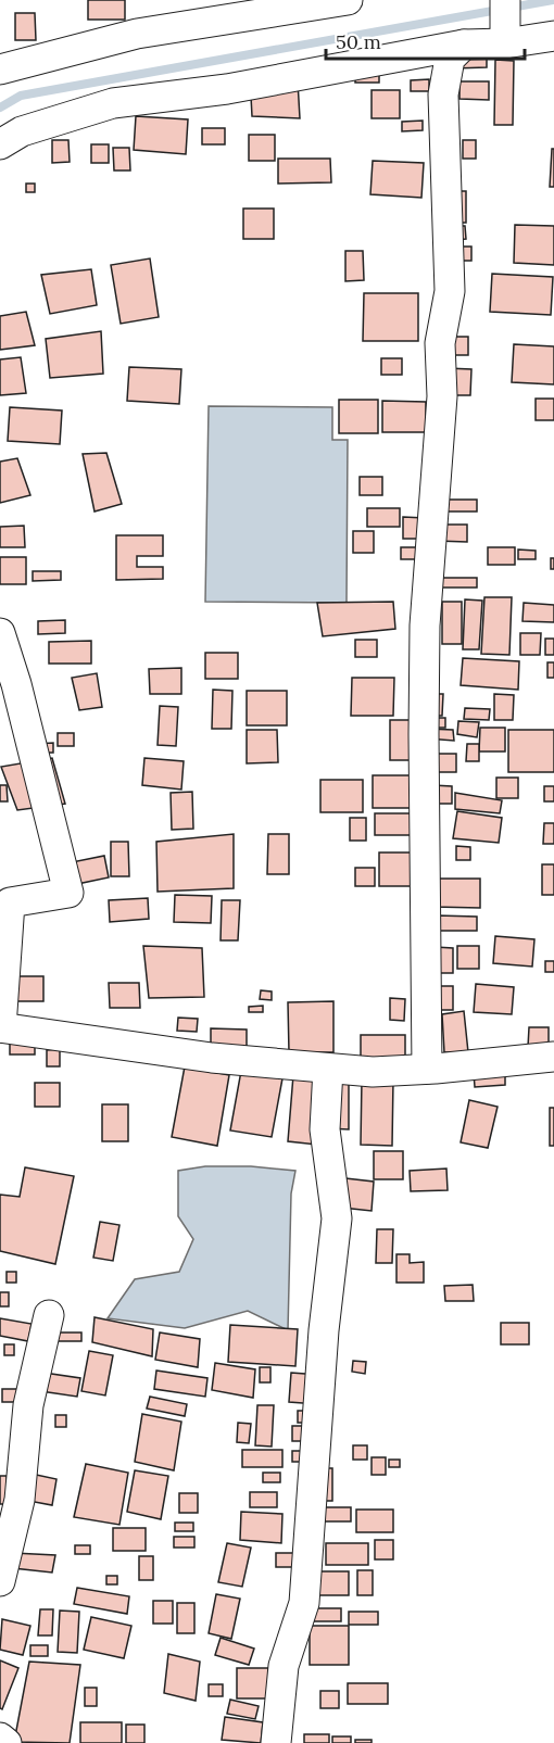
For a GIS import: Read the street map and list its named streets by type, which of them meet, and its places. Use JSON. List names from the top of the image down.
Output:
{
  "scale_bar": "50 m"
}
